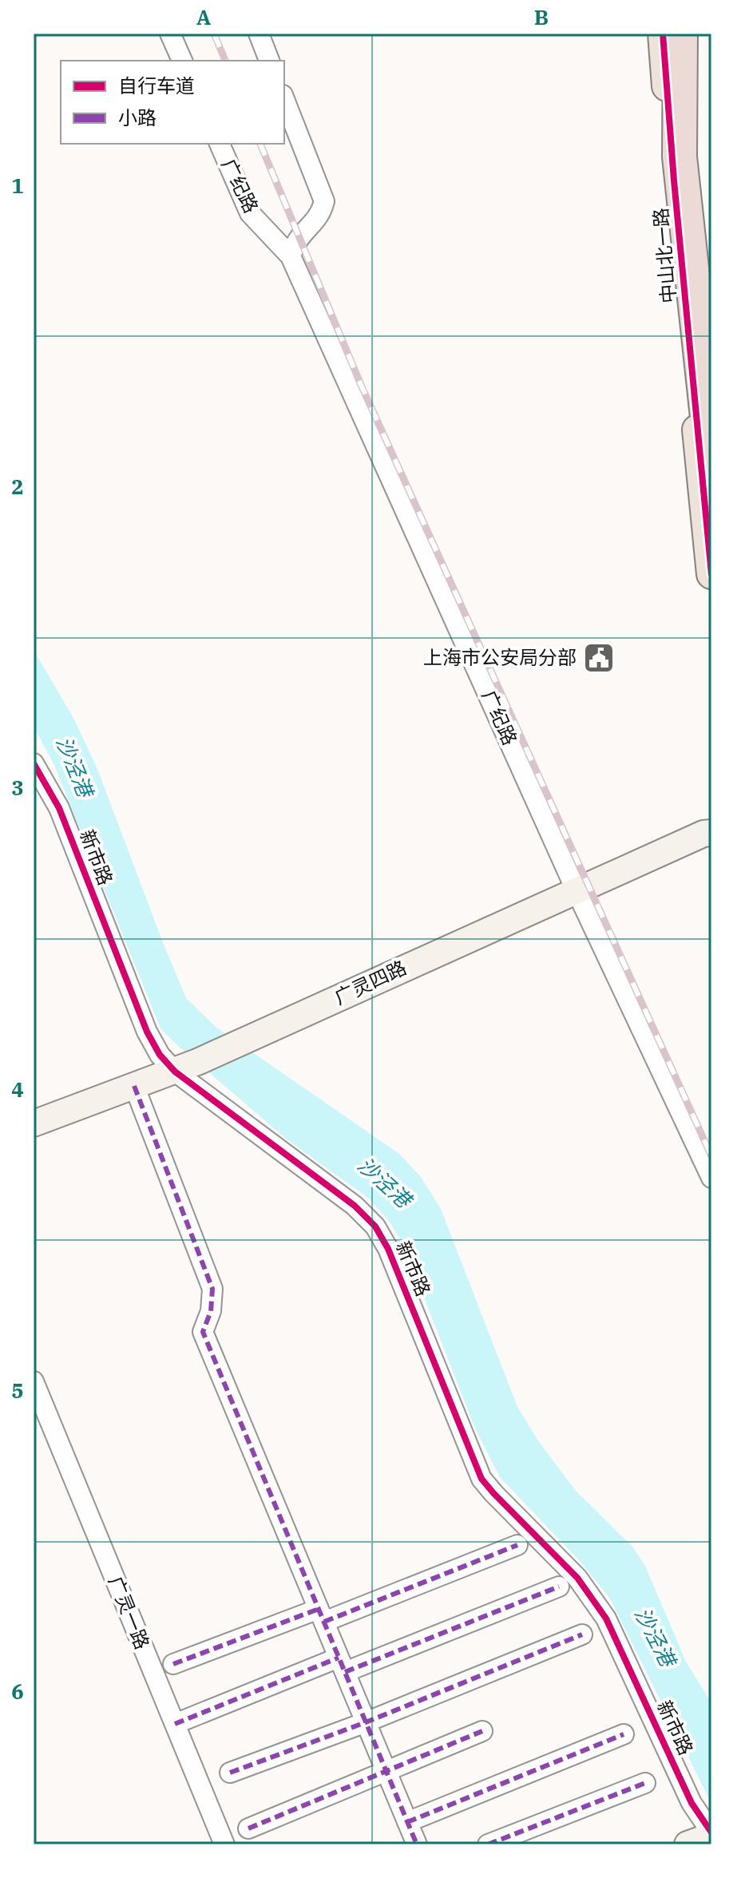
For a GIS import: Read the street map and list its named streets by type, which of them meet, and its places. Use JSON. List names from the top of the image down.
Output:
{
  "streets": {
    "main road": ["广灵四路"],
    "street": ["广纪路", "新市路", "广灵一路"],
    "cycle path": ["中山北一路"]
  },
  "crossings": [
    ["广纪路", "广灵四路"],
    ["新市路", "广灵四路"]
  ],
  "water": ["沙泾港"],
  "places": {
    "public building": ["上海市公安局分部"]
  },
  "legend": ["自行车道", "小路"],
  "grid": {
    "columns": ["A", "B"],
    "rows": [
      "1",
      "2",
      "3",
      "4",
      "5",
      "6"
    ]
  }
}
